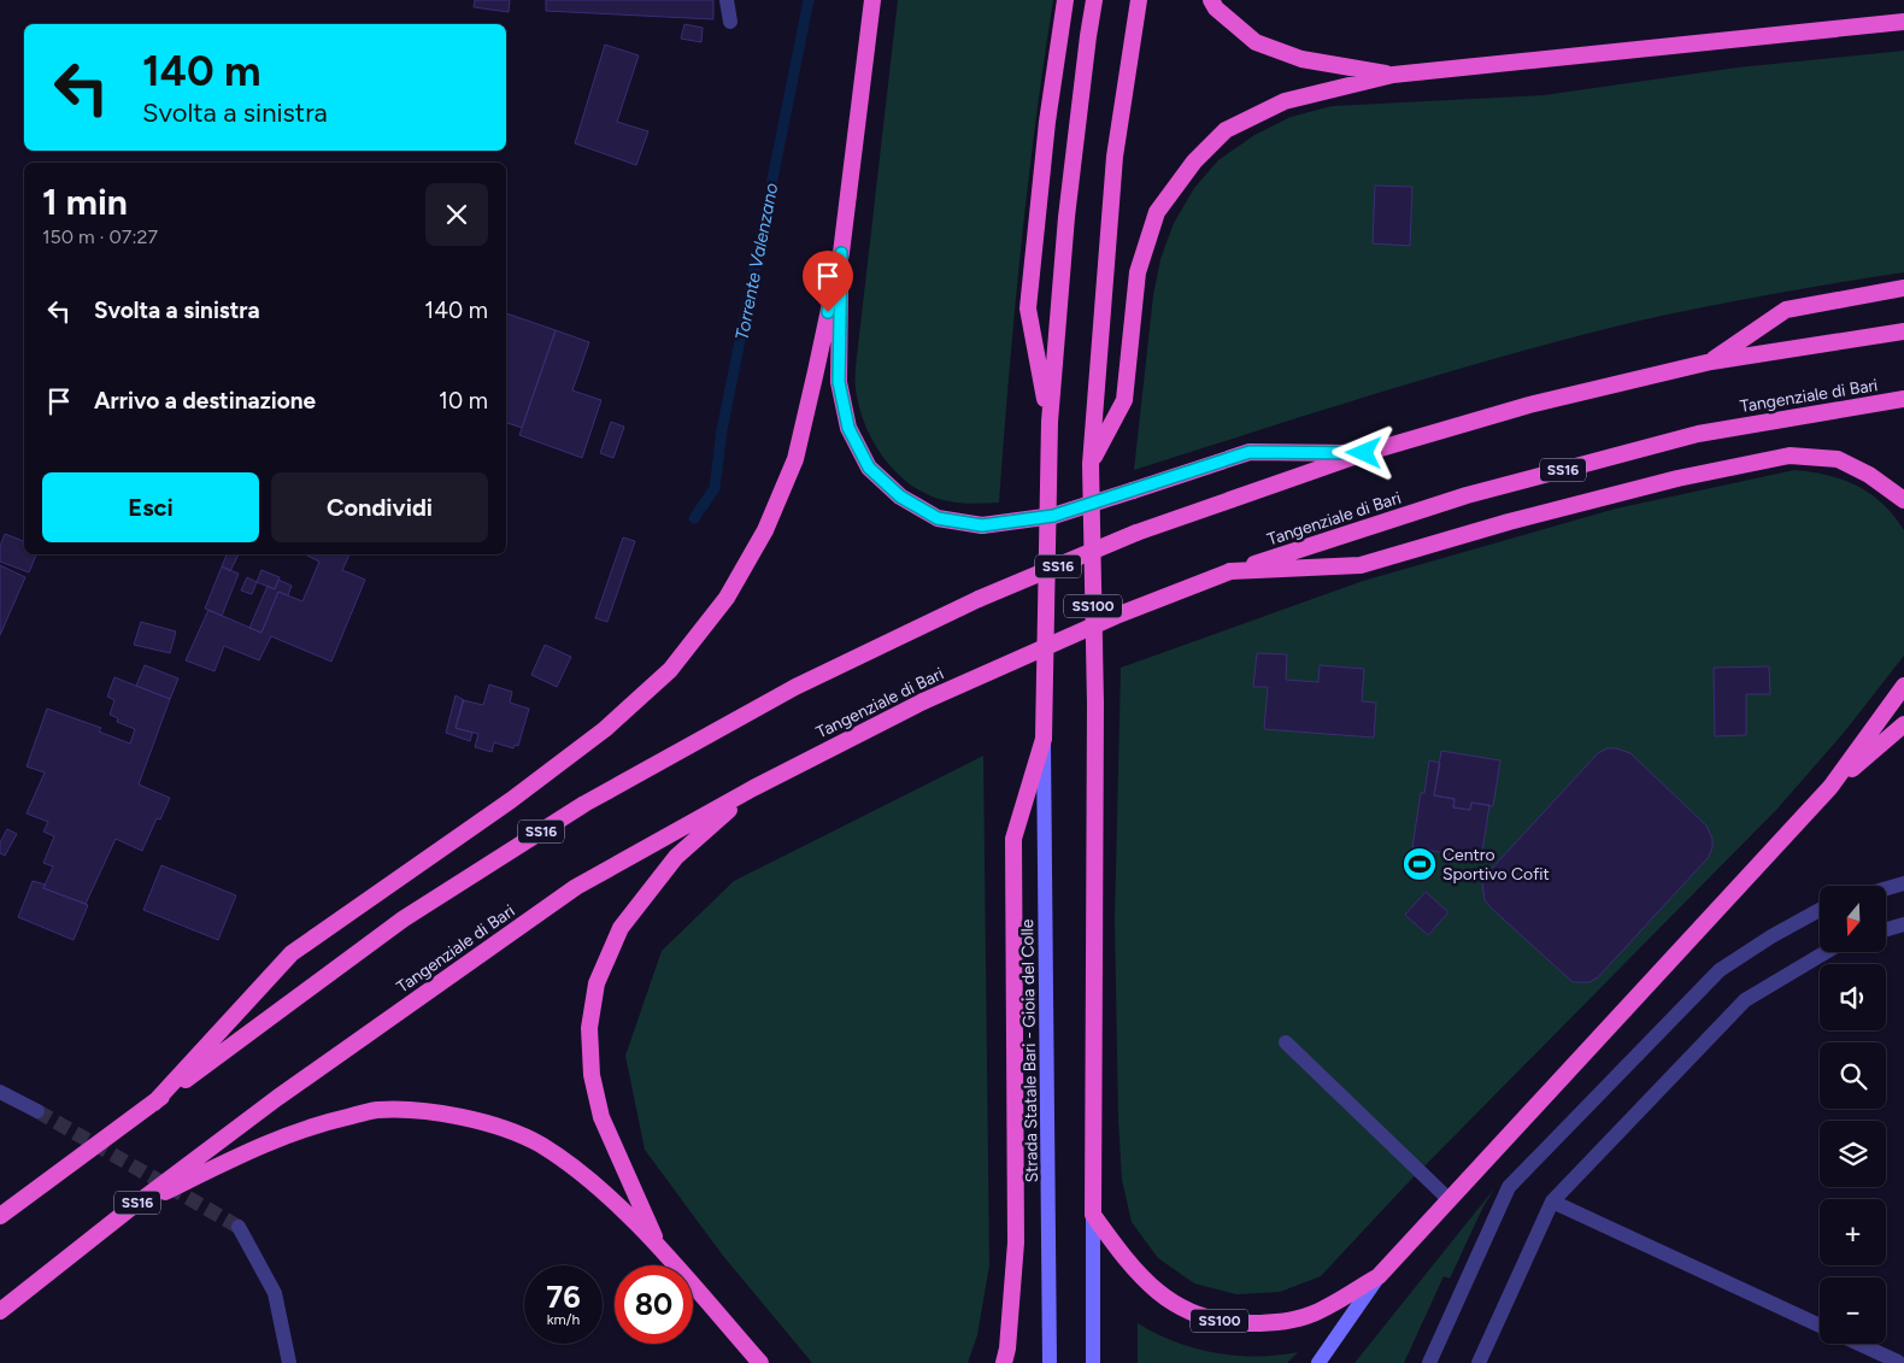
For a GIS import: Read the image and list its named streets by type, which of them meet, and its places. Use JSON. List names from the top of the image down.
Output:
{
  "streets": {
    "highway": ["Tangenziale di Bari", "SS16", "SS100"],
    "main road": ["Strada Statale Bari - Gioia del Colle"]
  },
  "crossings": [
    ["SS100", "Strada Statale Bari - Gioia del Colle"]
  ],
  "water": ["Torrente Valenzano"],
  "places": {
    "sports": ["Centro Sportivo Cofit"]
  },
  "north": "bottom",
  "page": {
    "turn": ["140 m", "Svolta a sinistra"],
    "heading": ["1 min", "150 m · 07:27"],
    "list": [
      {
        "name": "Svolta a sinistra",
        "value": "140 m"
      },
      {
        "name": "Arrivo a destinazione",
        "value": "10 m"
      }
    ],
    "buttons": ["Esci", "Condividi"],
    "map_buttons": ["+", "−"],
    "speed": "76 km/h",
    "limit": "80"
  }
}
